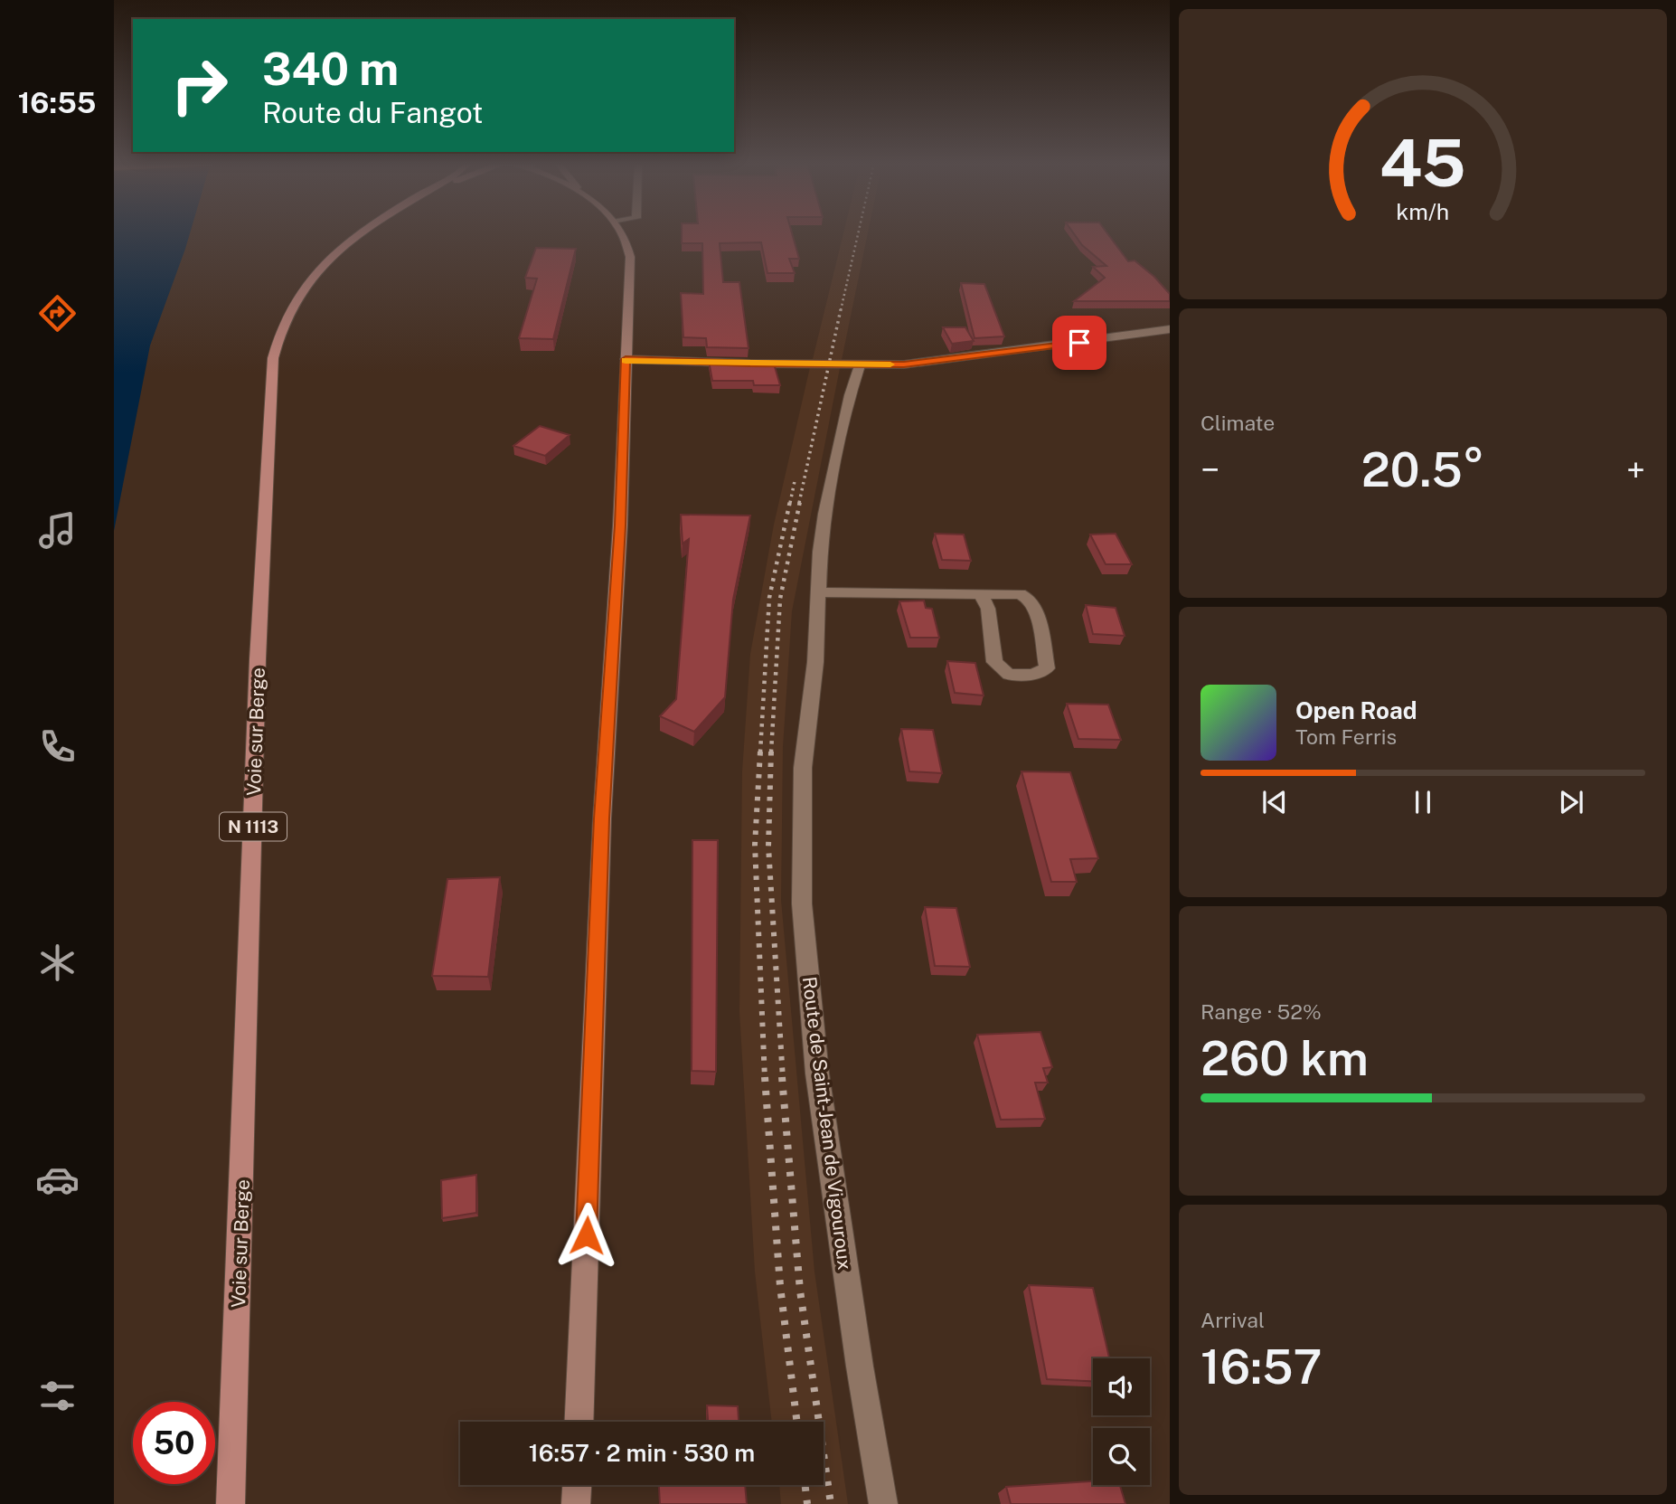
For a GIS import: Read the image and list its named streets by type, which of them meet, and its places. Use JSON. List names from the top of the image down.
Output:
{
  "streets": {
    "main road": ["Voie sur Berge", "N 1113"],
    "street": ["Route de Saint-Jean de Vigouroux"]
  },
  "page": {
    "tabs": "16:55",
    "turn": ["340 m", "Route du Fangot"],
    "tile": [
      "Climate",
      ["Range · 52%", "260 km"],
      ["Arrival", "16:57"]
    ],
    "heat": ["−", "20.5°", "+"],
    "song": ["Open Road", "Tom Ferris"],
    "limit": "50",
    "trip": "16:57 · 2 min · 530 m",
    "gauge": ["45", "km/h"]
  }
}
